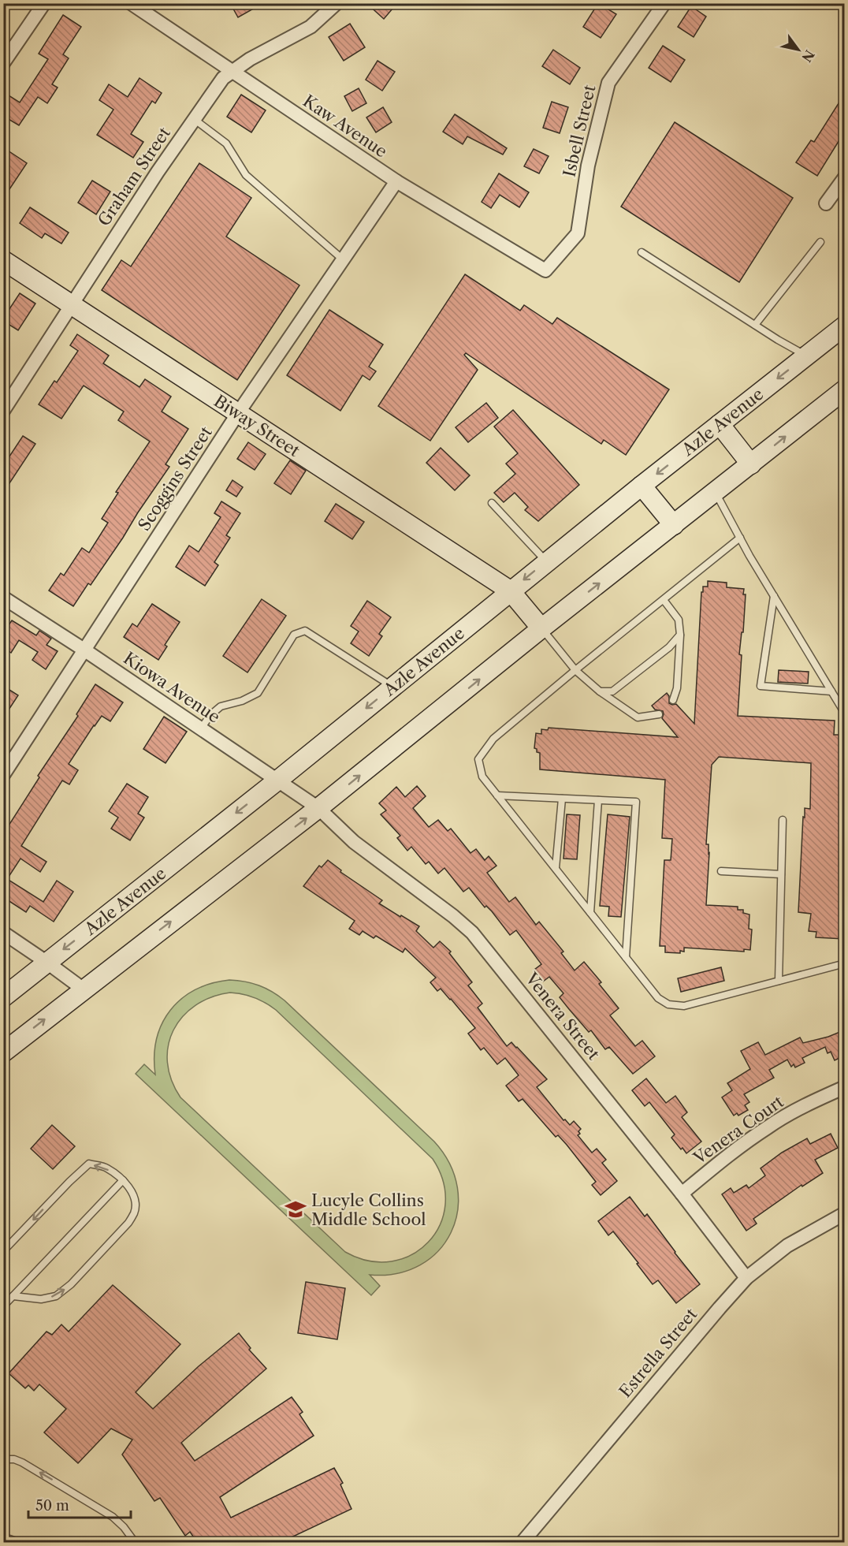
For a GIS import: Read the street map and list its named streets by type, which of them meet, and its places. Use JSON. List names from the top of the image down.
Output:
{
  "streets": {
    "main road": ["Azle Avenue", "Biway Street"],
    "street": [
      "Kaw Avenue",
      "Isbell Street",
      "Graham Street",
      "Scoggins Street",
      "Kiowa Avenue",
      "Venera Street",
      "Venera Court",
      "Estrella Street"
    ]
  },
  "crossings": [
    ["Kaw Avenue", "Isbell Street"],
    ["Kaw Avenue", "Graham Street"],
    ["Kaw Avenue", "Scoggins Street"],
    ["Graham Street", "Biway Street"],
    ["Azle Avenue", "Biway Street"],
    ["Azle Avenue", "Kiowa Avenue"],
    ["Biway Street", "Scoggins Street"],
    ["Scoggins Street", "Kiowa Avenue"],
    ["Kiowa Avenue", "Venera Street"],
    ["Venera Street", "Venera Court"],
    ["Venera Street", "Estrella Street"]
  ],
  "places": {
    "school or university": ["Lucyle Collins Middle School"]
  },
  "scale_bar": "50 m",
  "north": "bottom right"
}
